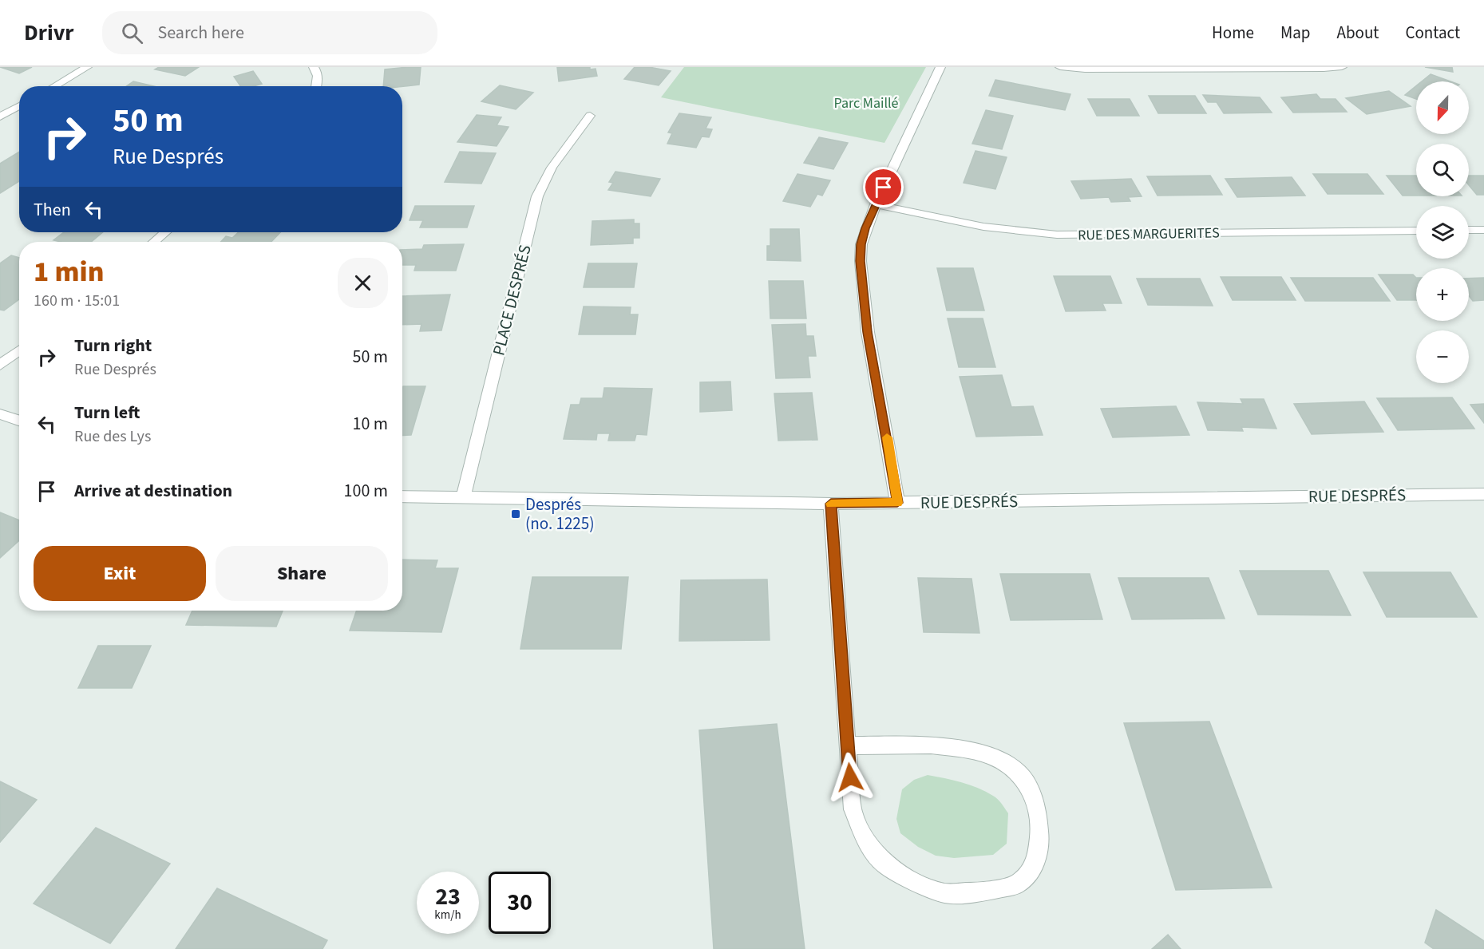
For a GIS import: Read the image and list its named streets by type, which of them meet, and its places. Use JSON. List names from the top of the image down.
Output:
{
  "streets": {
    "street": ["RUE DES MARGUERITES", "PLACE DESPRÉS", "RUE DESPRÉS"]
  },
  "crossings": [
    ["PLACE DESPRÉS", "RUE DESPRÉS"]
  ],
  "parks": ["Parc Maillé"],
  "places": {
    "transit": ["Després (no. 1225)"]
  },
  "north": "bottom",
  "page": {
    "header": "Drivr",
    "search": "Search here",
    "nav": [
      "Home",
      "Map",
      "About",
      "Contact"
    ],
    "map_buttons": ["+", "−"],
    "turn": ["50 m", "Rue Després"],
    "then": "Then",
    "heading": ["1 min", "160 m · 15:01"],
    "list": [
      {
        "name": "Turn right",
        "note": "Rue Després",
        "value": "50 m"
      },
      {
        "name": "Turn left",
        "note": "Rue des Lys",
        "value": "10 m"
      },
      {
        "name": "Arrive at destination",
        "value": "100 m"
      }
    ],
    "buttons": ["Exit", "Share"],
    "speed": "23 km/h",
    "limit": "30"
  }
}
